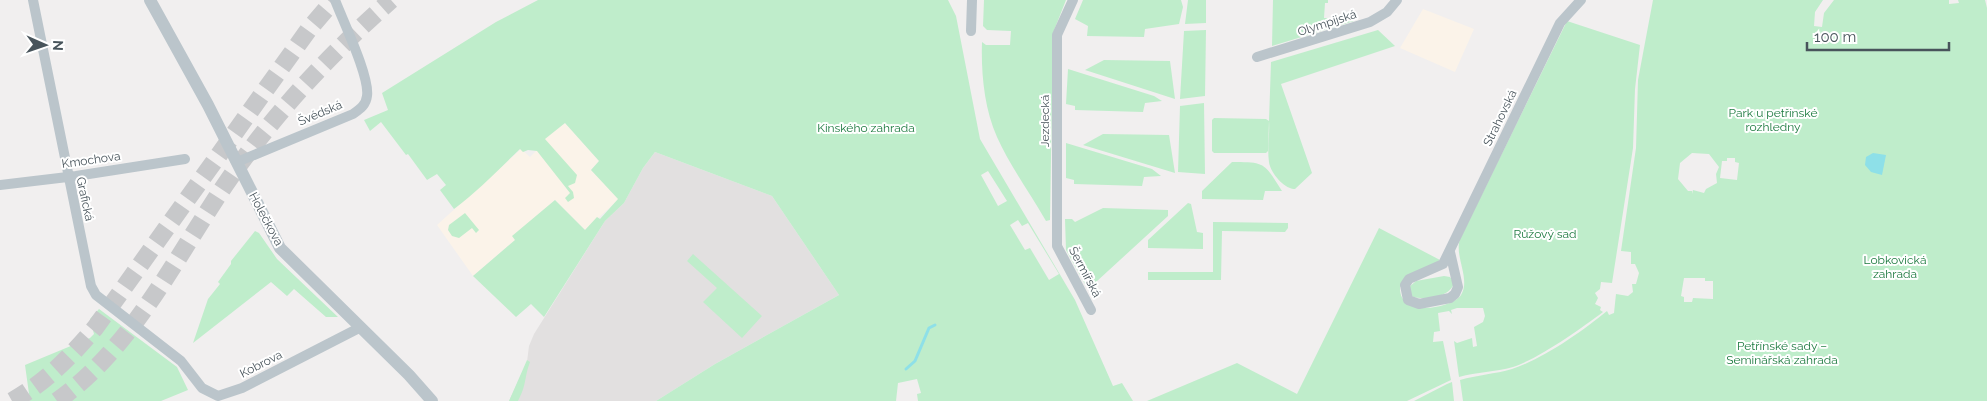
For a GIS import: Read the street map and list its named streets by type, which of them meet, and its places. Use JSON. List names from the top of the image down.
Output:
{
  "streets": {
    "street": [
      "Olympijská",
      "Švédská",
      "Strahovská",
      "Jezdecká",
      "Kmochova",
      "Grafická",
      "Holečkova",
      "Šermířská",
      "Kobrova"
    ]
  },
  "crossings": [
    ["Švédská", "Holečkova"],
    ["Jezdecká", "Šermířská"],
    ["Kmochova", "Grafická"],
    ["Grafická", "Kobrova"],
    ["Holečkova", "Kobrova"]
  ],
  "parks": [
    "Park u petřínské rozhledny",
    "Kinského zahrada",
    "Růžový sad",
    "Lobkovická zahrada",
    "Petřínské sady – Seminářská zahrada"
  ],
  "scale_bar": "100 m",
  "north": "right"
}
